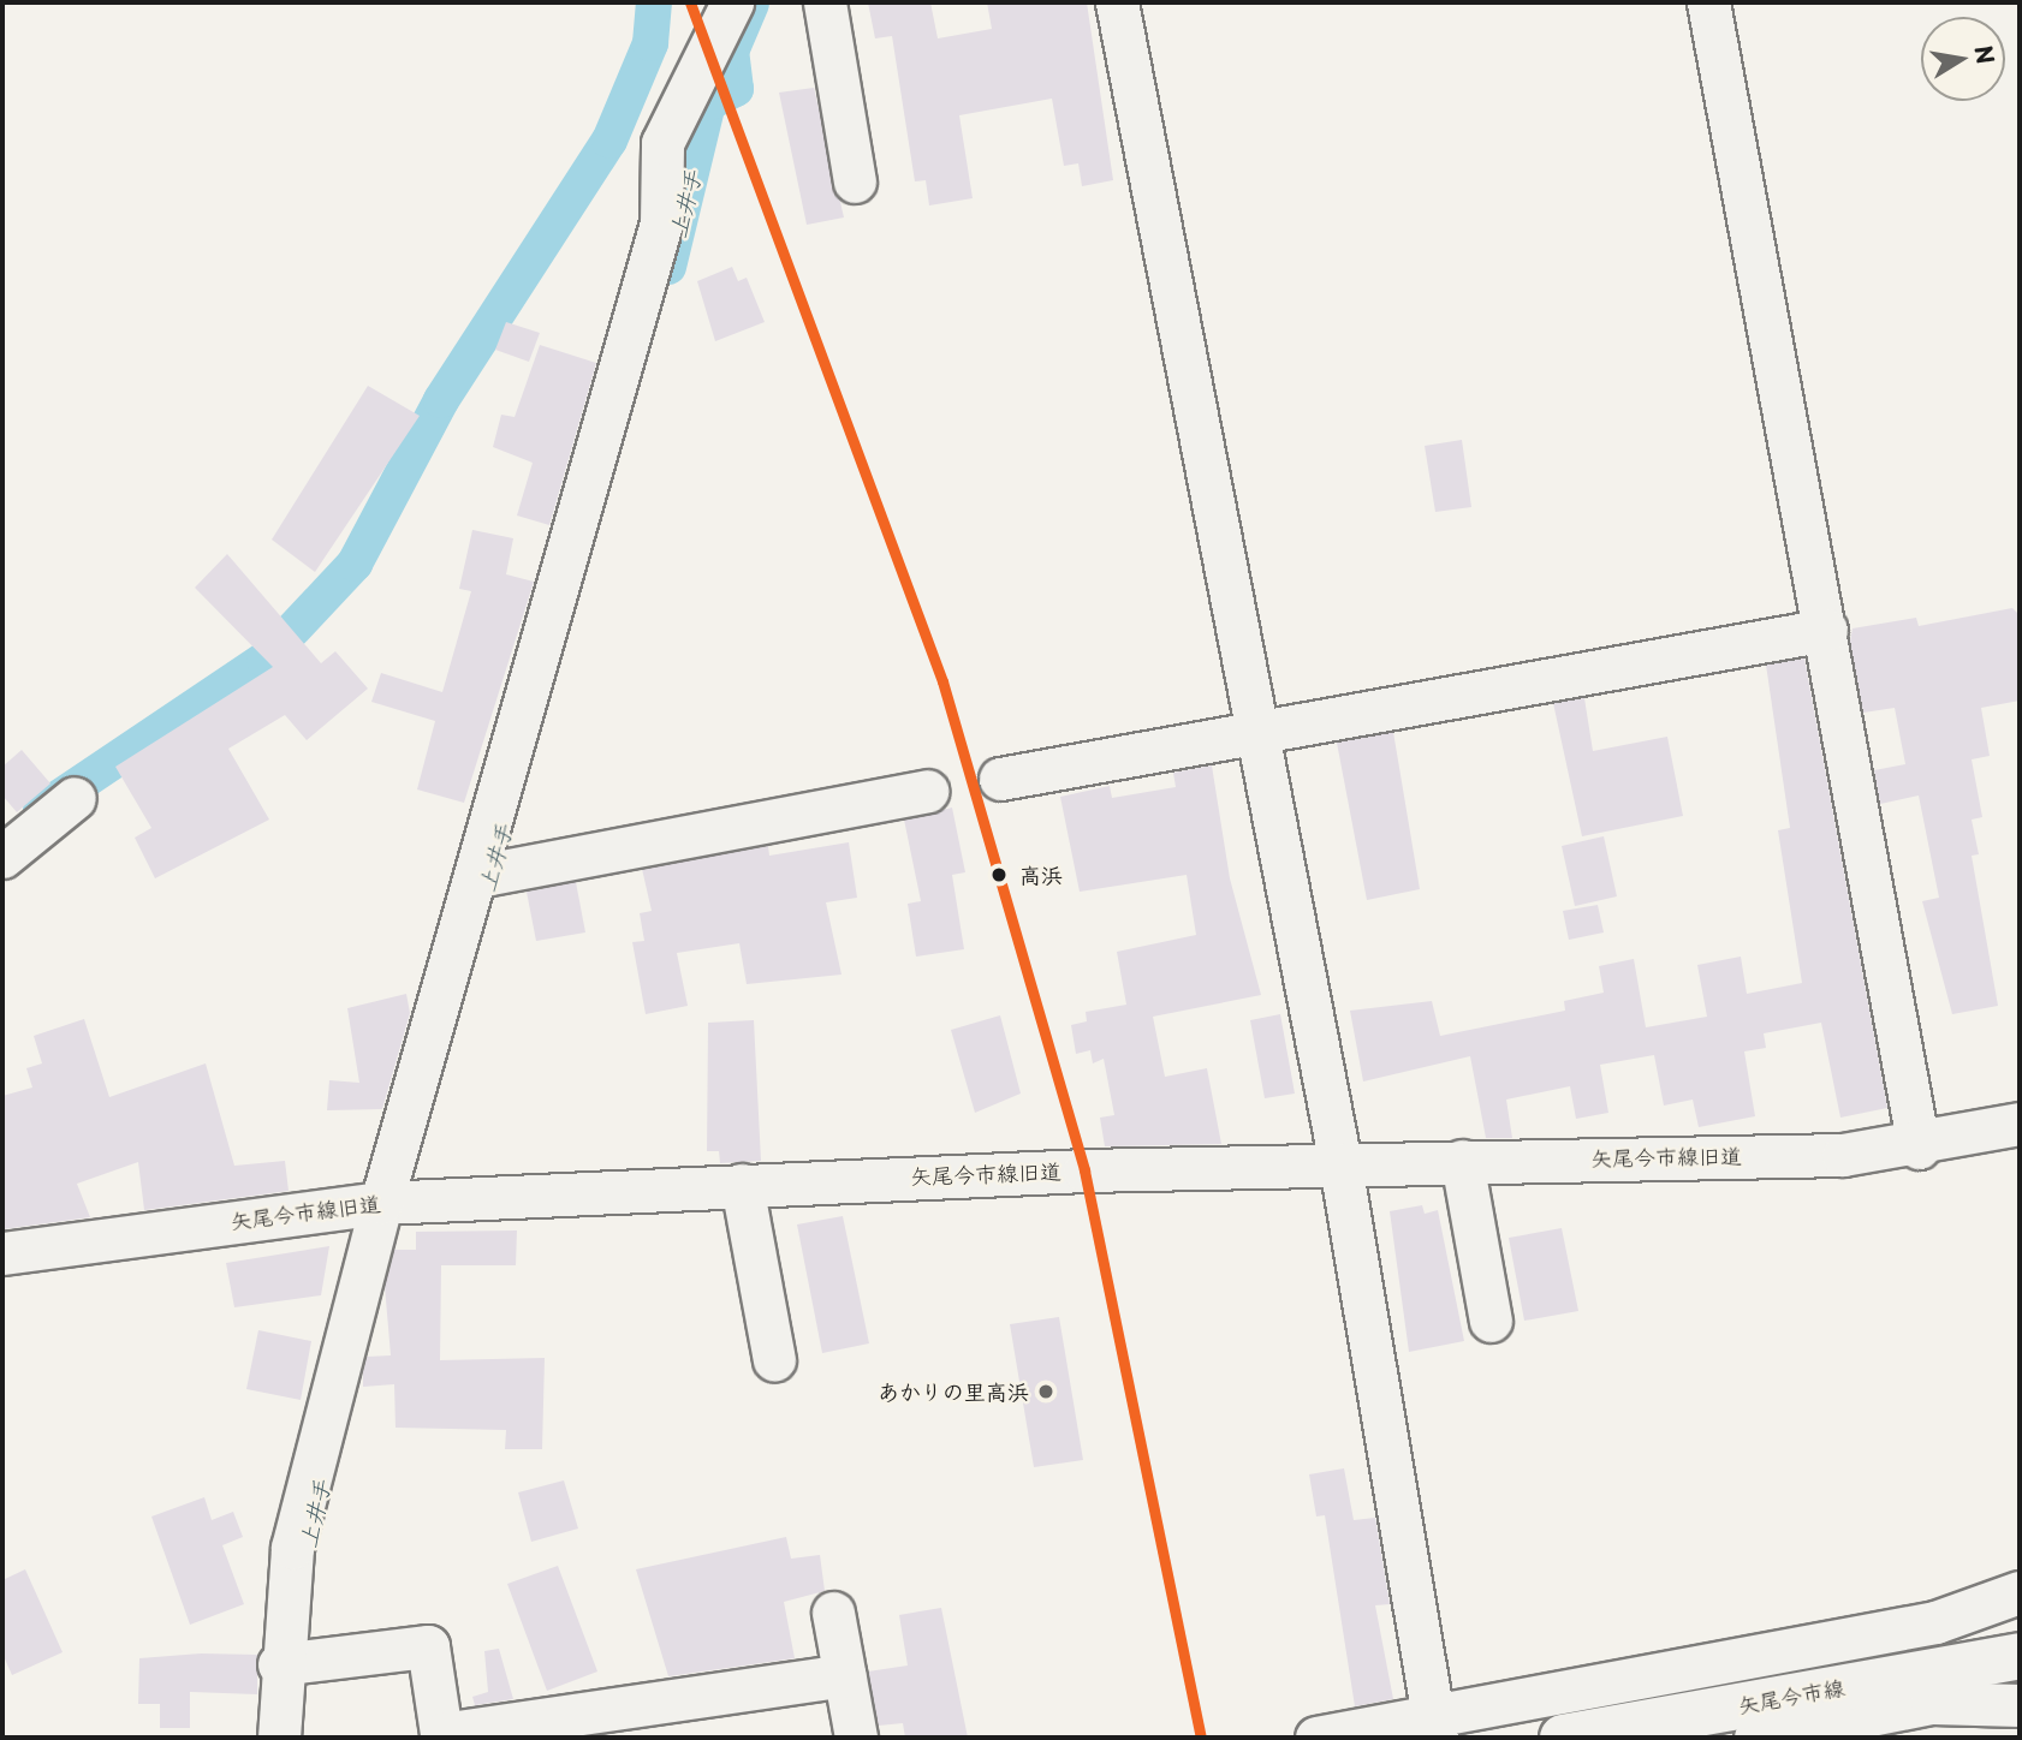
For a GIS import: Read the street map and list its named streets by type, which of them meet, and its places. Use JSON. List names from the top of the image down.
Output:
{
  "streets": {
    "main road": ["矢尾今市線"],
    "street": ["矢尾今市線旧道"]
  },
  "water": ["上井手"],
  "places": ["高浜", "あかりの里高浜"],
  "north": "right"
}
